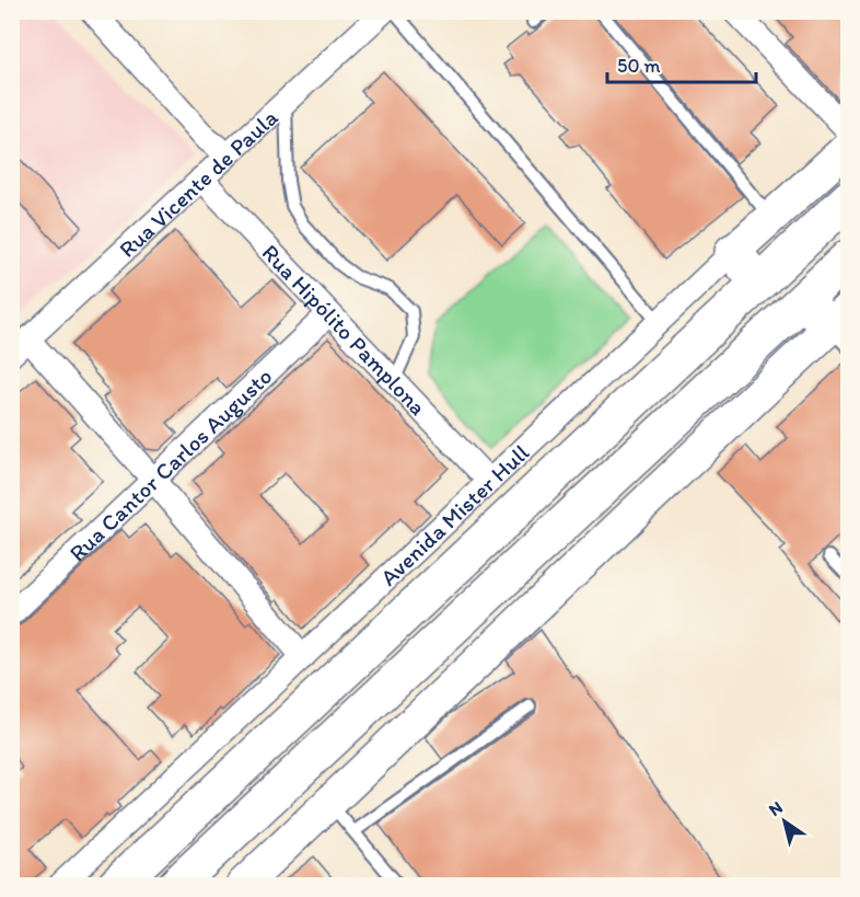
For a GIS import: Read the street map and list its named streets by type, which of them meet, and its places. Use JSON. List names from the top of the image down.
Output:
{
  "streets": {
    "highway": ["Avenida Mister Hull"],
    "street": ["Rua Vicente de Paula", "Rua Hipólito Pamplona", "Rua Cantor Carlos Augusto"]
  },
  "crossings": [
    ["Rua Vicente de Paula", "Rua Hipólito Pamplona"],
    ["Rua Hipólito Pamplona", "Rua Cantor Carlos Augusto"],
    ["Rua Hipólito Pamplona", "Avenida Mister Hull"]
  ],
  "scale_bar": "50 m",
  "north": "top left"
}
